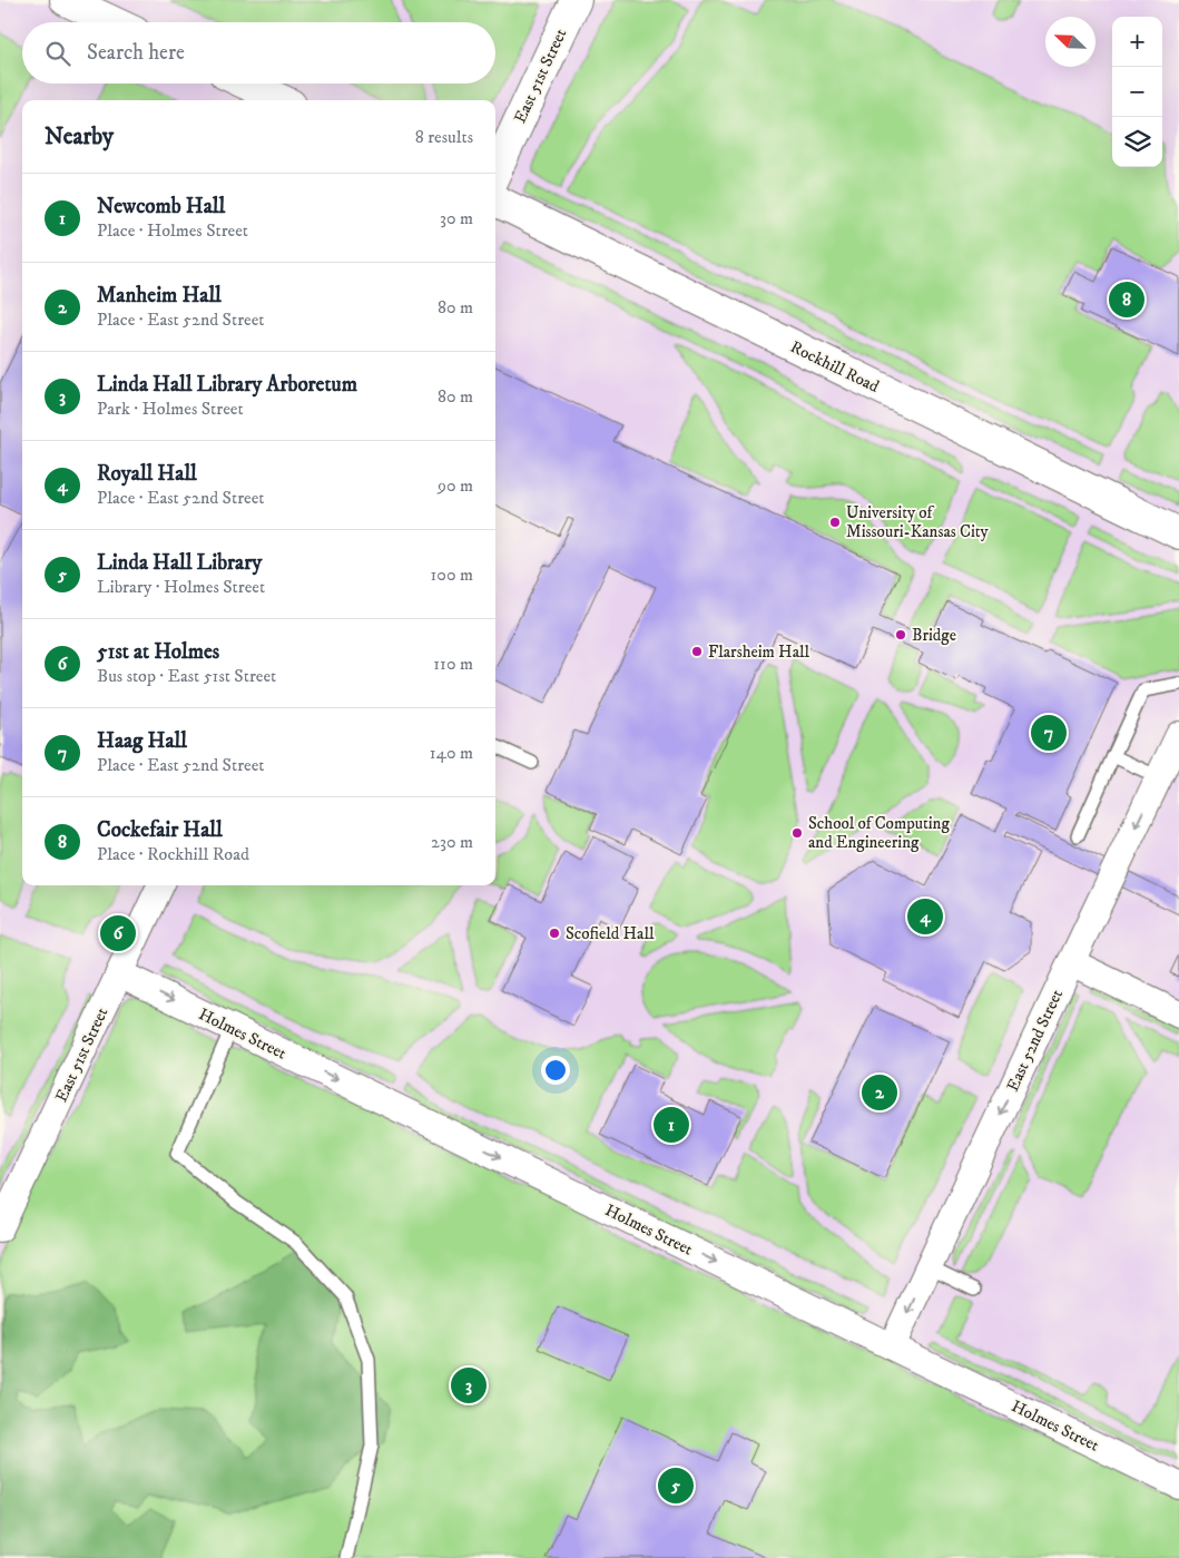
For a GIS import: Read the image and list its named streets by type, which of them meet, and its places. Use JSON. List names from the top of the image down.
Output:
{
  "streets": {
    "main road": ["East 51st Street", "Rockhill Road"],
    "street": ["Holmes Street", "East 52nd Street"]
  },
  "crossings": [
    ["East 51st Street", "Holmes Street"],
    ["Holmes Street", "East 52nd Street"]
  ],
  "one_way": ["Holmes Street", "East 52nd Street"],
  "places": [
    "University of Missouri-Kansas City",
    "Bridge",
    "Flarsheim Hall",
    "School of Computing and Engineering",
    "Scofield Hall"
  ],
  "north": "top left",
  "page": {
    "map_buttons": ["+", "−"],
    "search": "Search here",
    "heading": ["Nearby", "8 results"],
    "list": [
      {
        "mark": "1",
        "name": "Newcomb Hall",
        "note": "Place · Holmes Street",
        "value": "30 m"
      },
      {
        "mark": "2",
        "name": "Manheim Hall",
        "note": "Place · East 52nd Street",
        "value": "80 m"
      },
      {
        "mark": "3",
        "name": "Linda Hall Library Arboretum",
        "note": "Park · Holmes Street",
        "value": "80 m"
      },
      {
        "mark": "4",
        "name": "Royall Hall",
        "note": "Place · East 52nd Street",
        "value": "90 m"
      },
      {
        "mark": "5",
        "name": "Linda Hall Library",
        "note": "Library · Holmes Street",
        "value": "100 m"
      },
      {
        "mark": "6",
        "name": "51st at Holmes",
        "note": "Bus stop · East 51st Street",
        "value": "110 m"
      },
      {
        "mark": "7",
        "name": "Haag Hall",
        "note": "Place · East 52nd Street",
        "value": "140 m"
      },
      {
        "mark": "8",
        "name": "Cockefair Hall",
        "note": "Place · Rockhill Road",
        "value": "230 m"
      }
    ],
    "pins": [
      "8",
      "7",
      "4",
      "6",
      "2",
      "1",
      "3",
      "5"
    ]
  }
}
